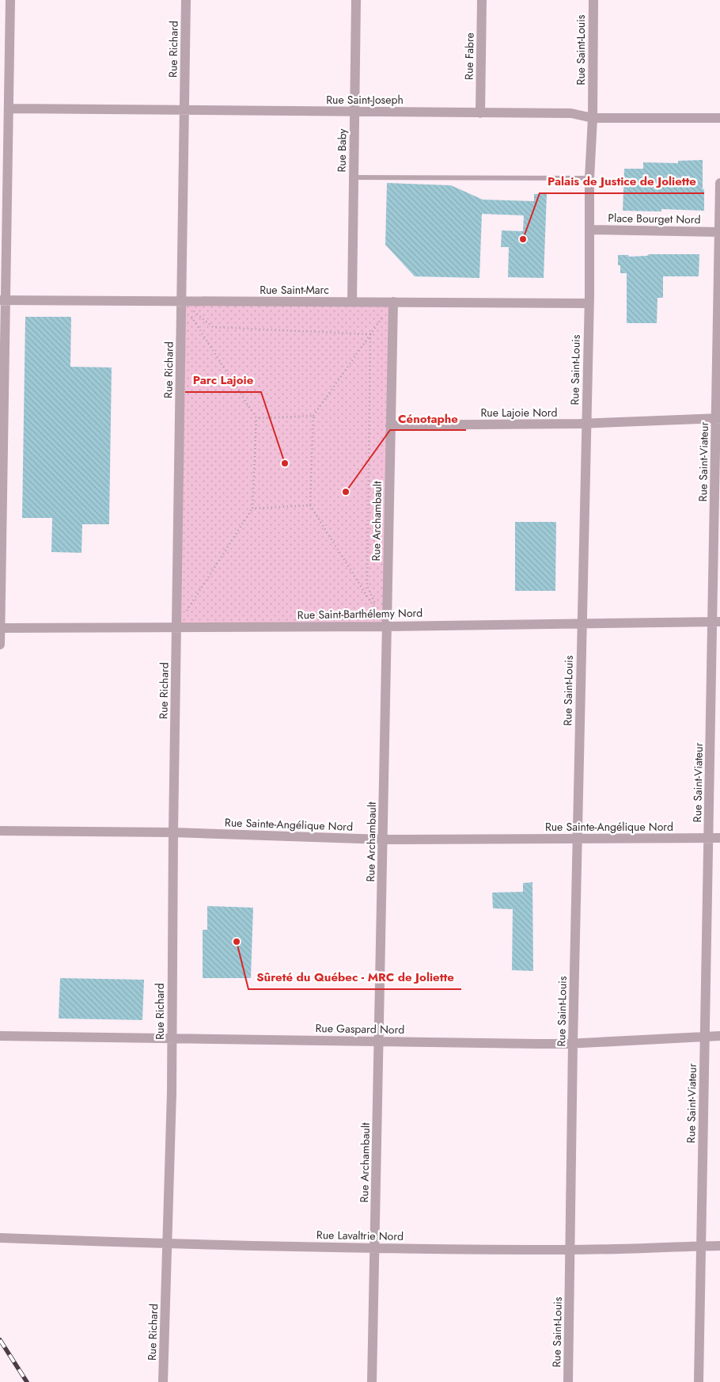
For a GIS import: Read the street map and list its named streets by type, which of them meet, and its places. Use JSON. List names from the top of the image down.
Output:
{
  "streets": {
    "street": [
      "Rue Richard",
      "Rue Saint-Louis",
      "Rue Fabre",
      "Rue Saint-Joseph",
      "Rue Baby",
      "Place Bourget Nord",
      "Rue Saint-Marc",
      "Rue Lajoie Nord",
      "Rue Saint-Viateur",
      "Rue Archambault",
      "Rue Saint-Barthélemy Nord",
      "Rue Sainte-Angélique Nord",
      "Rue Gaspard Nord",
      "Rue Lavaltrie Nord"
    ]
  },
  "crossings": [
    ["Rue Richard", "Rue Saint-Joseph"],
    ["Rue Richard", "Rue Saint-Marc"],
    ["Rue Richard", "Rue Saint-Barthélemy Nord"],
    ["Rue Richard", "Rue Sainte-Angélique Nord"],
    ["Rue Richard", "Rue Gaspard Nord"],
    ["Rue Richard", "Rue Lavaltrie Nord"],
    ["Rue Saint-Louis", "Rue Saint-Joseph"],
    ["Rue Saint-Louis", "Place Bourget Nord"],
    ["Rue Saint-Louis", "Rue Saint-Marc"],
    ["Rue Saint-Louis", "Rue Lajoie Nord"],
    ["Rue Saint-Louis", "Rue Saint-Barthélemy Nord"],
    ["Rue Saint-Louis", "Rue Sainte-Angélique Nord"],
    ["Rue Saint-Louis", "Rue Gaspard Nord"],
    ["Rue Saint-Louis", "Rue Lavaltrie Nord"],
    ["Rue Fabre", "Rue Saint-Joseph"],
    ["Rue Saint-Joseph", "Rue Baby"],
    ["Rue Baby", "Rue Saint-Marc"],
    ["Place Bourget Nord", "Rue Saint-Viateur"],
    ["Rue Saint-Marc", "Rue Archambault"],
    ["Rue Lajoie Nord", "Rue Saint-Viateur"],
    ["Rue Lajoie Nord", "Rue Archambault"],
    ["Rue Saint-Viateur", "Rue Saint-Barthélemy Nord"],
    ["Rue Saint-Viateur", "Rue Sainte-Angélique Nord"],
    ["Rue Saint-Viateur", "Rue Gaspard Nord"],
    ["Rue Saint-Viateur", "Rue Lavaltrie Nord"],
    ["Rue Archambault", "Rue Saint-Barthélemy Nord"],
    ["Rue Archambault", "Rue Sainte-Angélique Nord"],
    ["Rue Archambault", "Rue Gaspard Nord"],
    ["Rue Archambault", "Rue Lavaltrie Nord"]
  ],
  "places": [
    "Palais de Justice de Joliette",
    "Parc Lajoie",
    "Cénotaphe",
    "Sûreté du Québec - MRC de Joliette"
  ]
}
